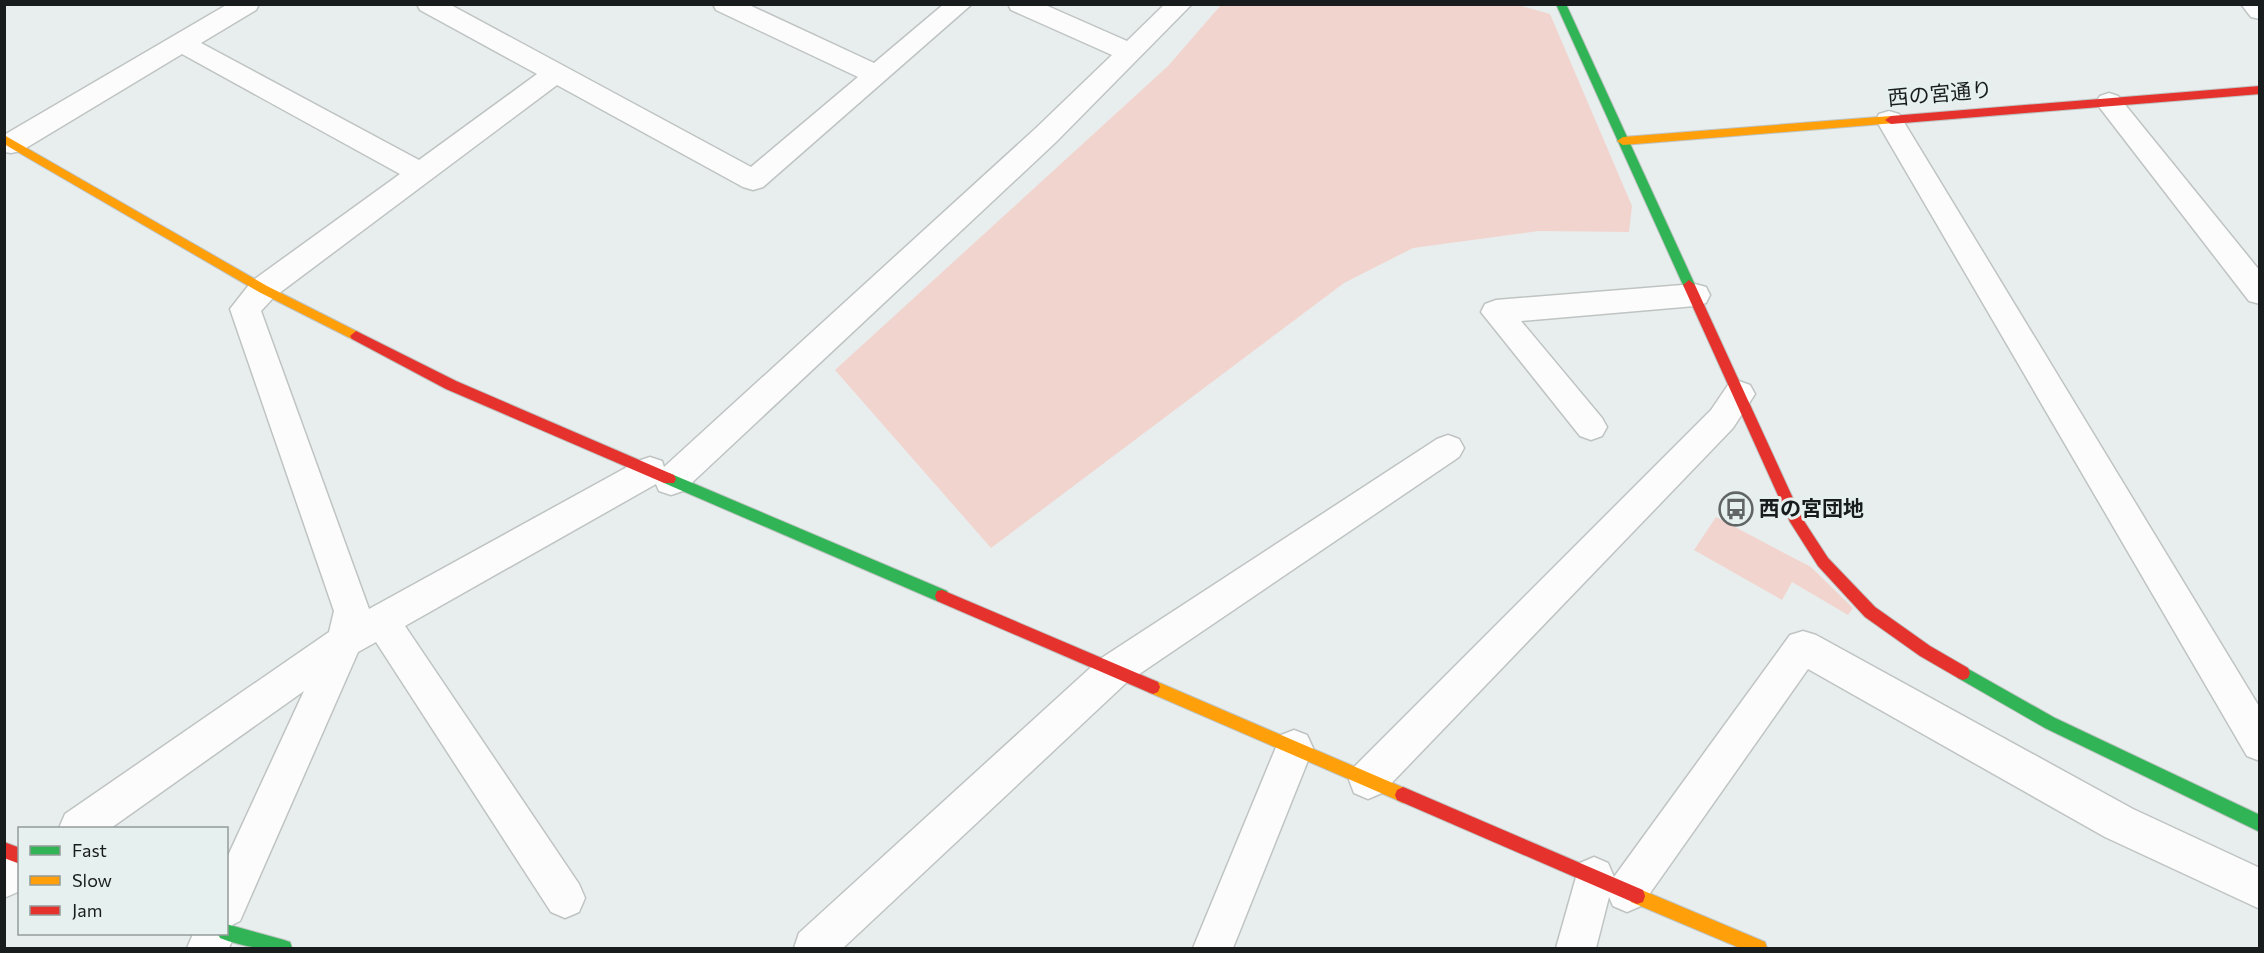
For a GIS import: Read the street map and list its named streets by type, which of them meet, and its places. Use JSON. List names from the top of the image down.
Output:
{
  "streets": {
    "street": ["西の宮通り"]
  },
  "places": {
    "bus stop": ["西の宮団地"]
  },
  "legend": ["Fast", "Slow", "Jam"]
}
